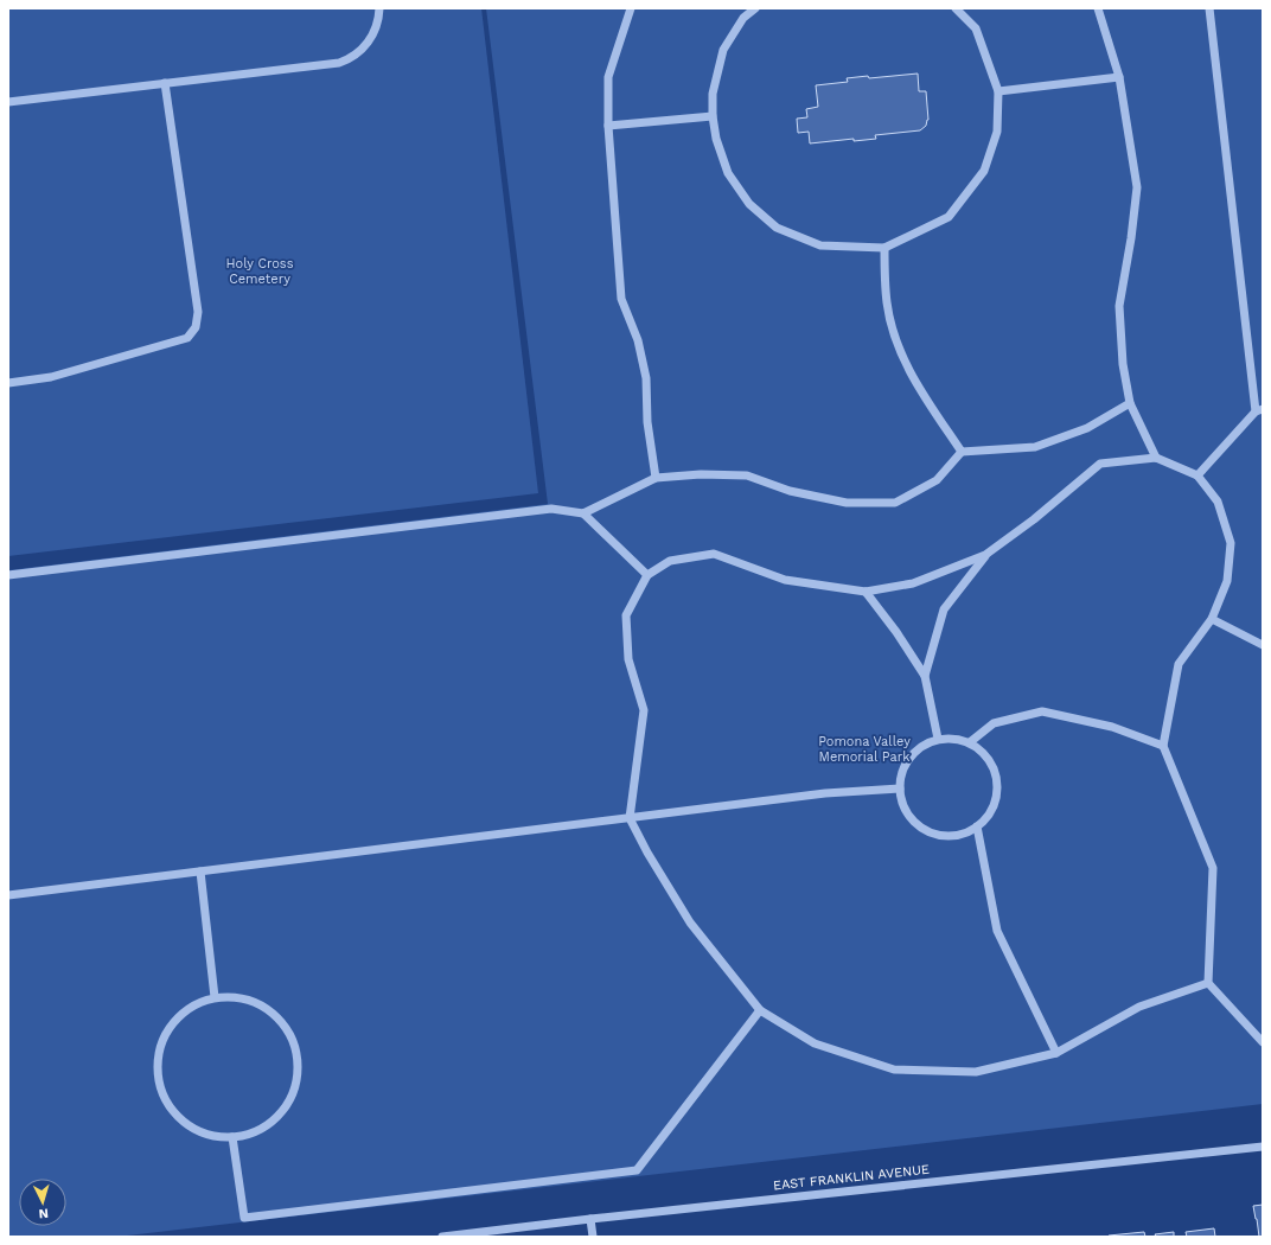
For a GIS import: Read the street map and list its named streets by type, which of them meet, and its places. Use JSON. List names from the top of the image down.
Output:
{
  "streets": {
    "street": ["EAST FRANKLIN AVENUE"]
  },
  "parks": ["Holy Cross Cemetery", "Pomona Valley Memorial Park"],
  "north": "bottom"
}
